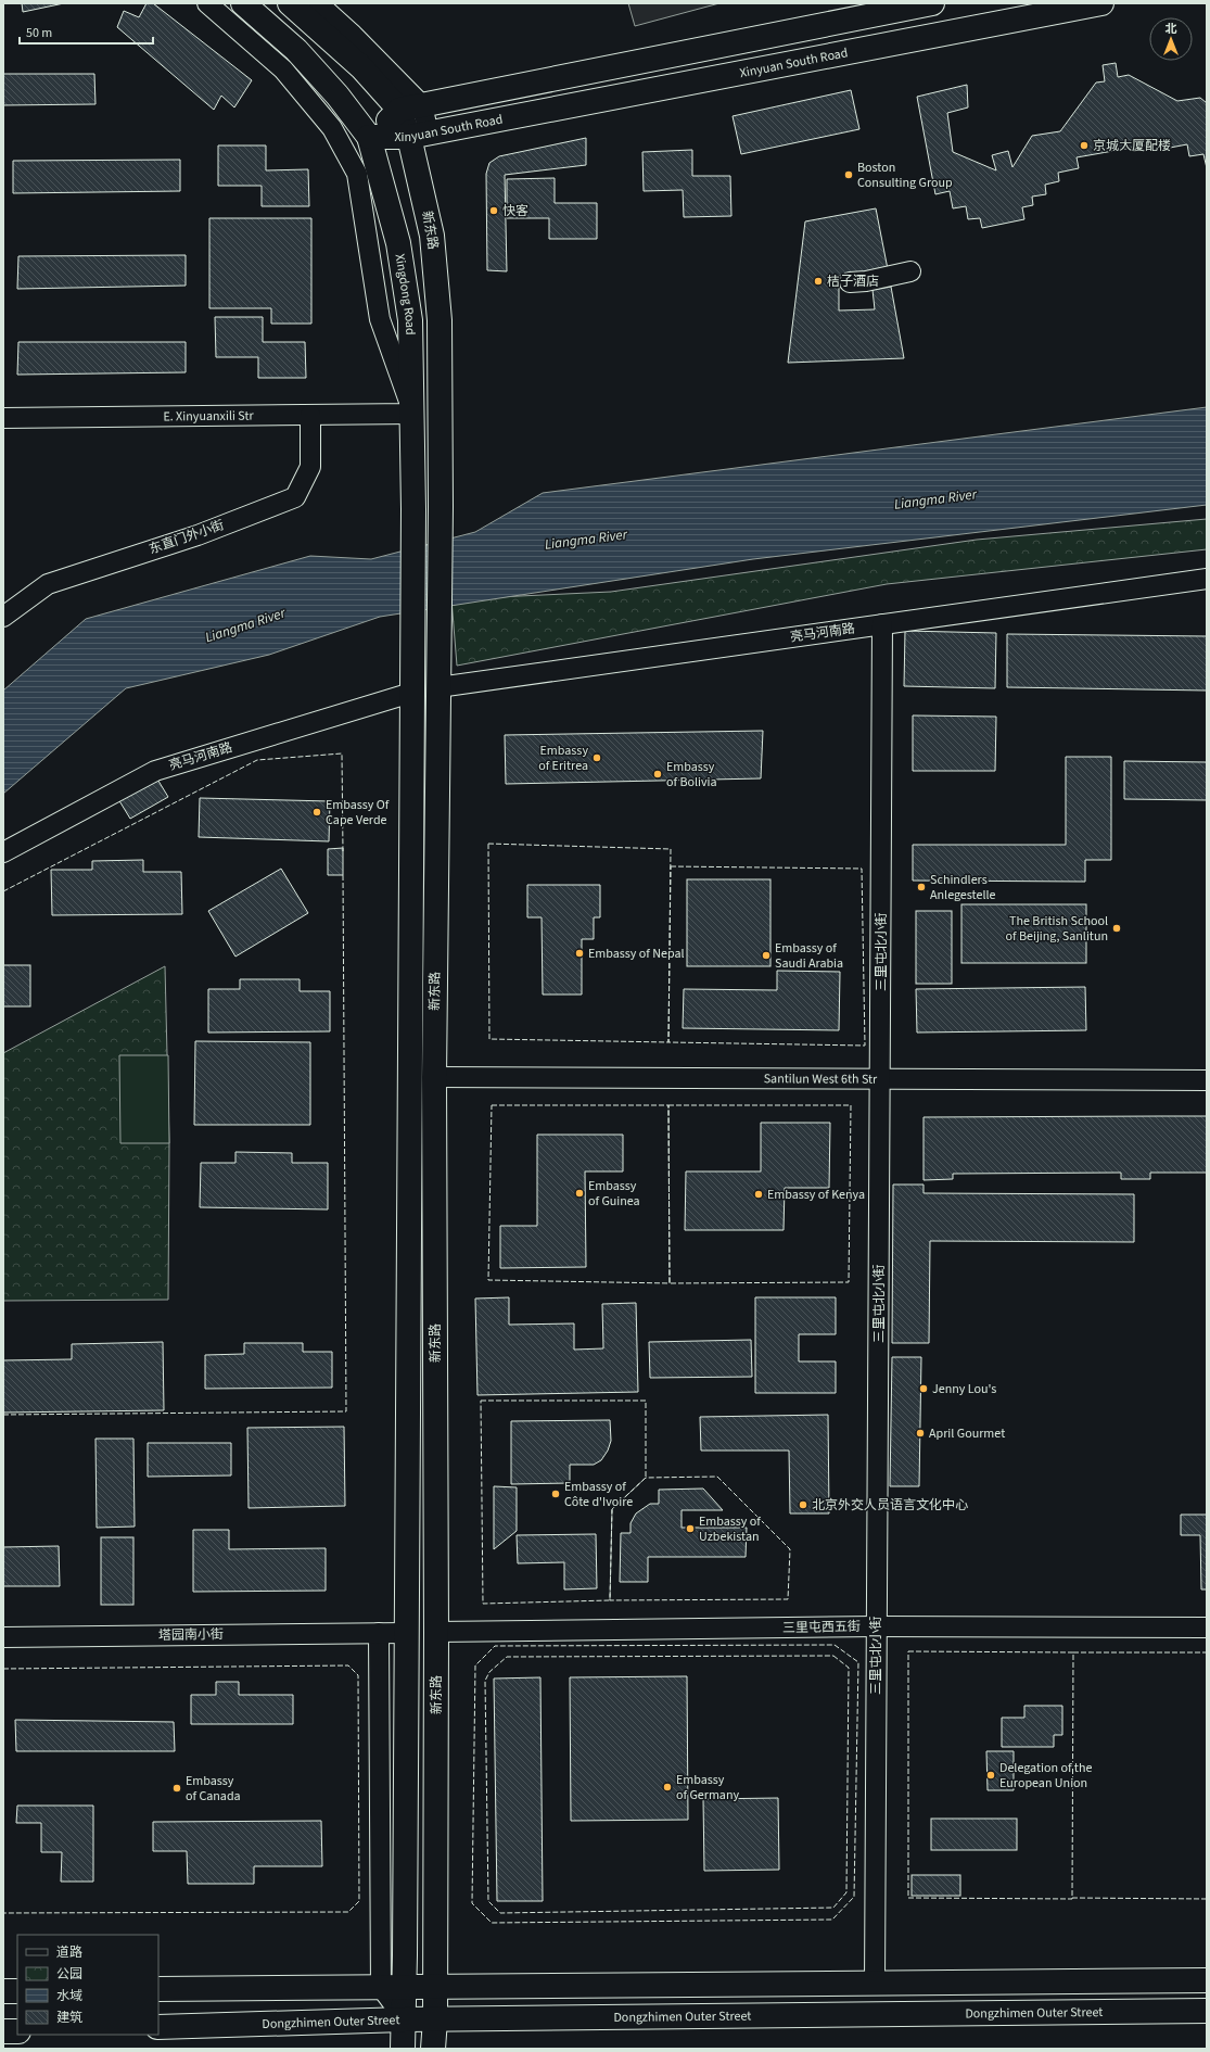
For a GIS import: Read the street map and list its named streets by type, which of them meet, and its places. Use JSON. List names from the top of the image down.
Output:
{
  "streets": {
    "main road": [
      "Xinyuan South Road",
      "新东路",
      "Xingdong Road",
      "Dongzhimen Outer Street"
    ],
    "street": [
      "E. Xinyuanxili Str",
      "东直门外小街",
      "亮马河南路",
      "三里屯北小街",
      "Santilun West 6th Str",
      "三里屯西五街",
      "塔园南小街"
    ]
  },
  "crossings": [
    ["Xinyuan South Road", "新东路"],
    ["Xinyuan South Road", "Xingdong Road"],
    ["新东路", "Xingdong Road"],
    ["新东路", "亮马河南路"],
    ["新东路", "Santilun West 6th Str"],
    ["新东路", "三里屯西五街"],
    ["新东路", "塔园南小街"],
    ["新东路", "Dongzhimen Outer Street"],
    ["Xingdong Road", "E. Xinyuanxili Str"],
    ["E. Xinyuanxili Str", "东直门外小街"],
    ["亮马河南路", "三里屯北小街"],
    ["三里屯北小街", "Santilun West 6th Str"],
    ["三里屯北小街", "三里屯西五街"]
  ],
  "water": ["Liangma River"],
  "places": [
    "京城大厦配楼",
    "Boston Consulting Group",
    "快客",
    "桔子酒店",
    "Embassy of Eritrea",
    "Embassy of Bolivia",
    "Embassy Of Cape Verde",
    "Schindlers Anlegestelle",
    "The British School of Beijing, Sanlitun",
    "Embassy of Nepal",
    "Embassy of Saudi Arabia",
    "Embassy of Guinea",
    "Embassy of Kenya",
    "Jenny Lou's",
    "April Gourmet",
    "Embassy of Côte d'Ivoire",
    "北京外交人员语言文化中心",
    "Embassy of Uzbekistan",
    "Delegation of the European Union",
    "Embassy of Germany",
    "Embassy of Canada"
  ],
  "legend": [
    "道路",
    "公园",
    "水域",
    "建筑"
  ],
  "scale_bar": "50 m",
  "north": "top"
}
